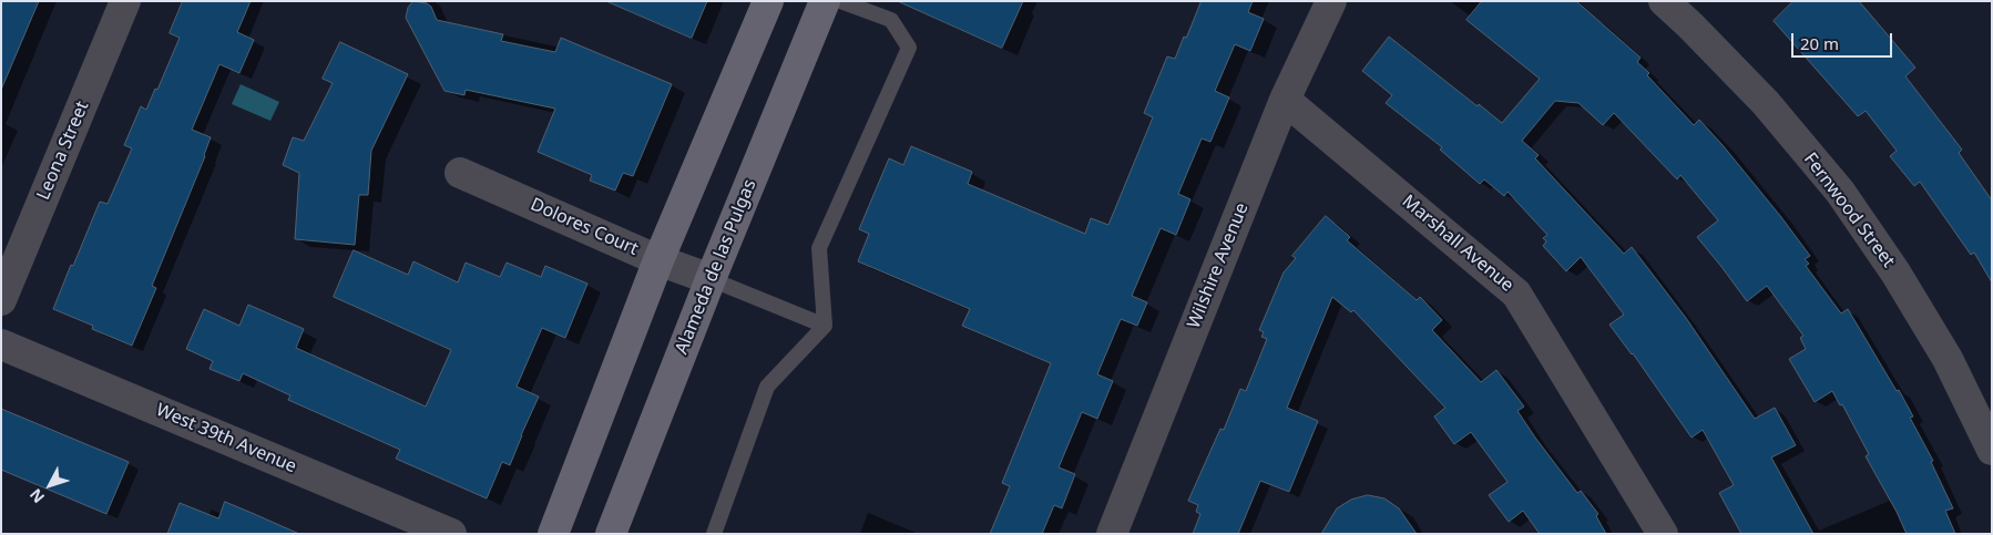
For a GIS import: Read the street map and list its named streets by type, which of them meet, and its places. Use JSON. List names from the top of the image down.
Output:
{
  "streets": {
    "main road": ["Alameda de las Pulgas"],
    "street": [
      "Leona Street",
      "Fernwood Street",
      "Dolores Court",
      "Marshall Avenue",
      "Wilshire Avenue",
      "West 39th Avenue"
    ]
  },
  "crossings": [
    ["Dolores Court", "Alameda de las Pulgas"],
    ["Marshall Avenue", "Wilshire Avenue"]
  ],
  "scale_bar": "20 m",
  "north": "bottom left"
}
